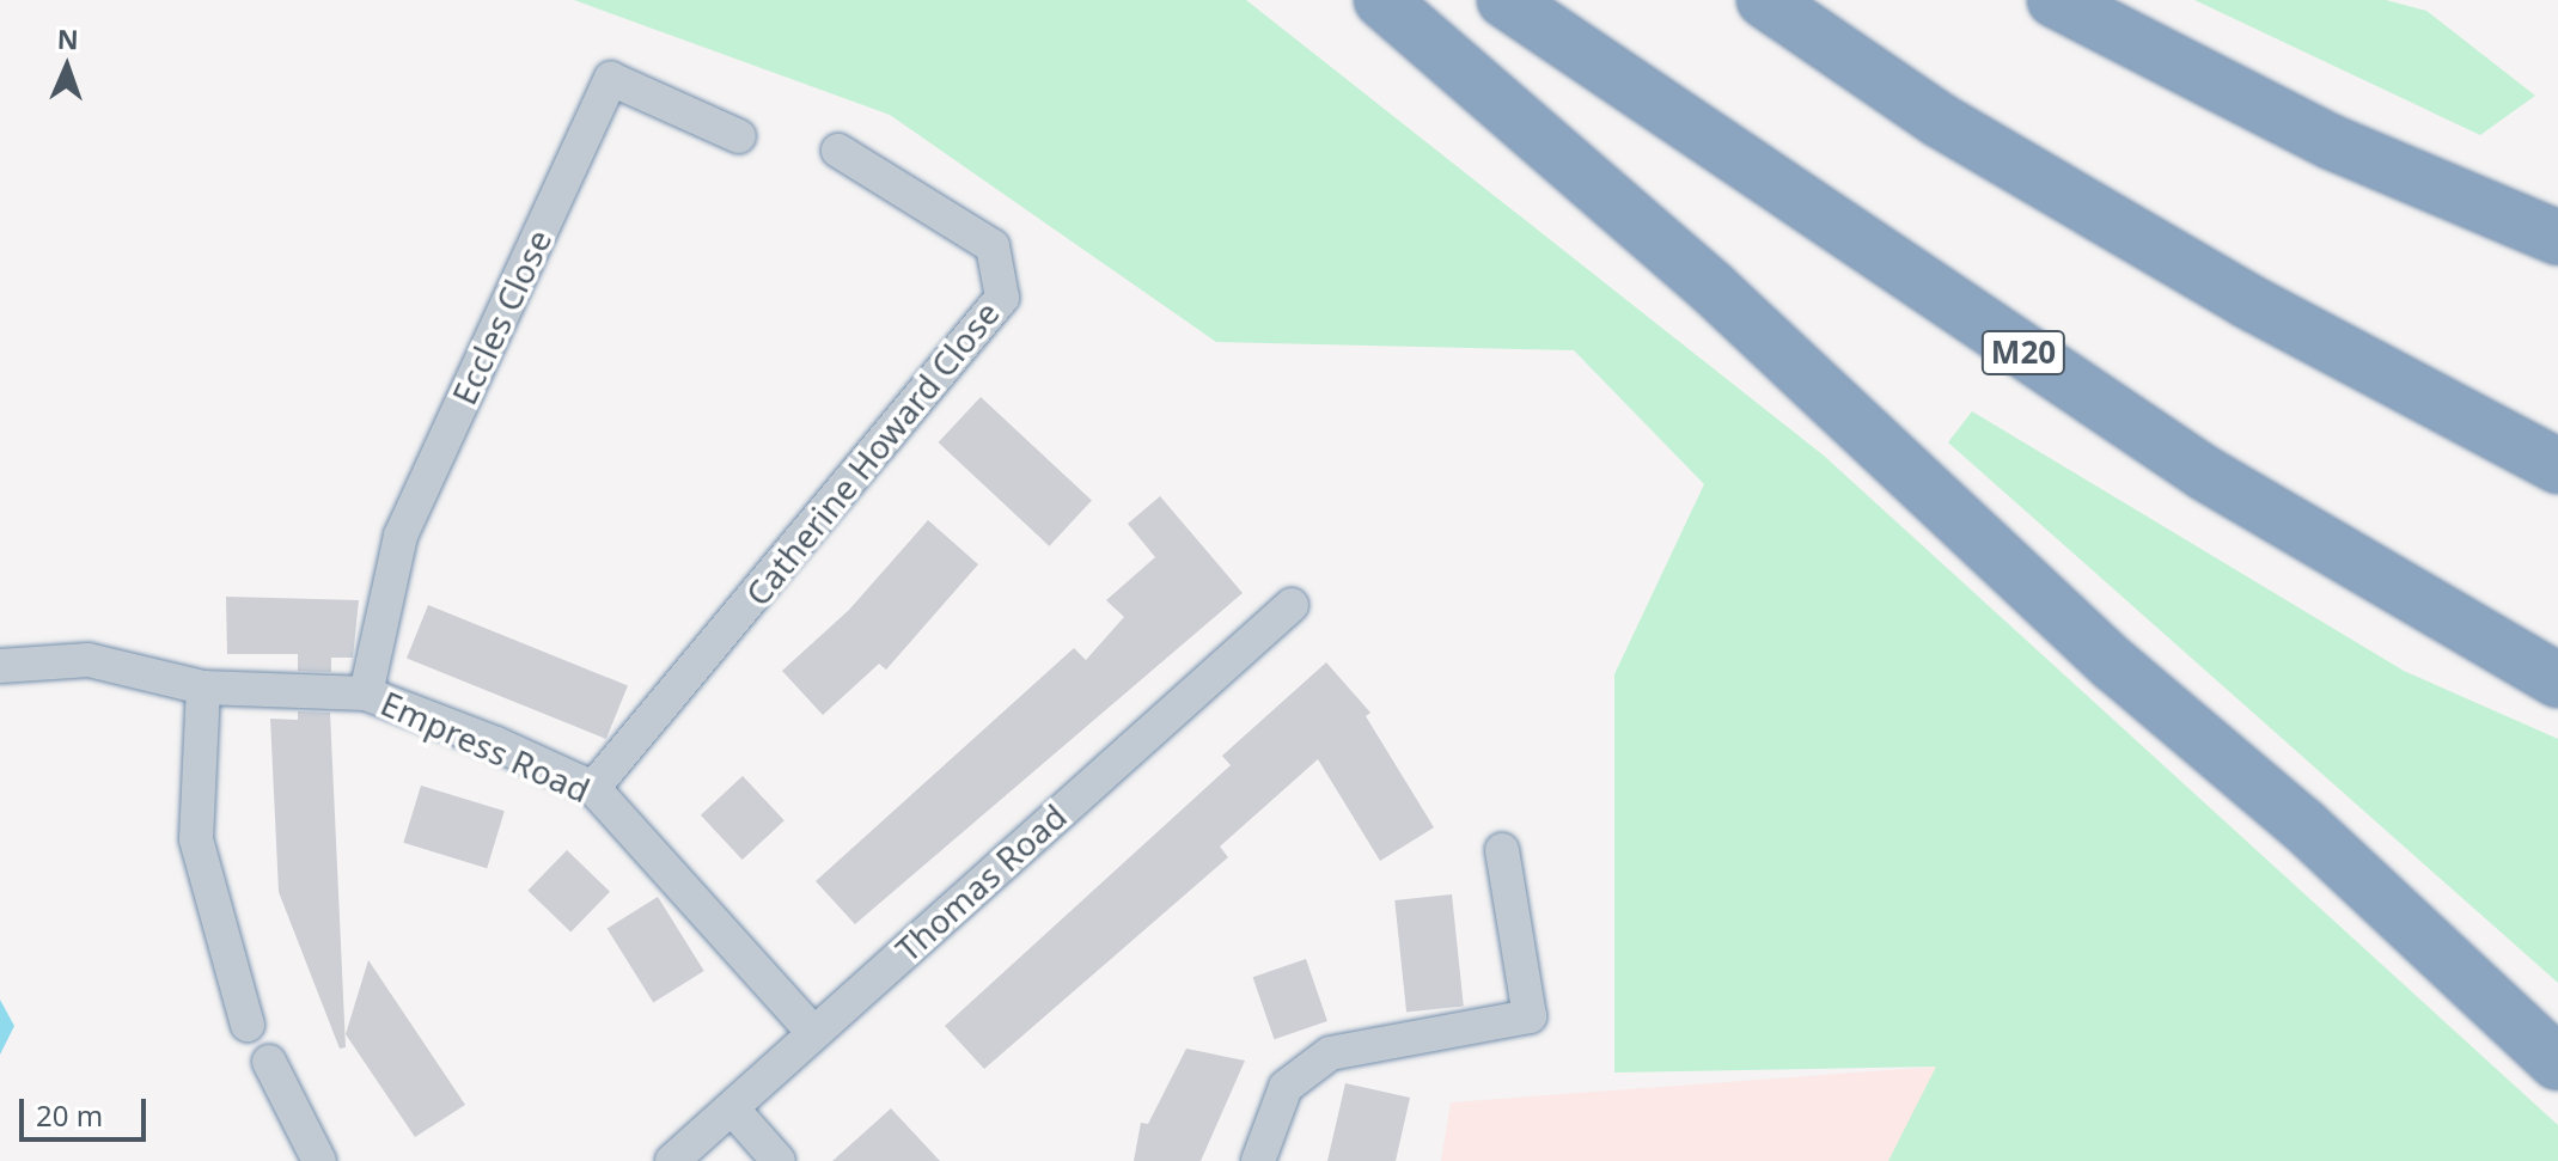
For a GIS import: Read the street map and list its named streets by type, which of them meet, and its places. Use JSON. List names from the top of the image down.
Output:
{
  "streets": {
    "highway": ["M20"],
    "street": [
      "Eccles Close",
      "Catherine Howard Close",
      "Empress Road",
      "Thomas Road"
    ]
  },
  "crossings": [
    ["Eccles Close", "Empress Road"],
    ["Catherine Howard Close", "Empress Road"],
    ["Empress Road", "Thomas Road"]
  ],
  "scale_bar": "20 m",
  "north": "top"
}
